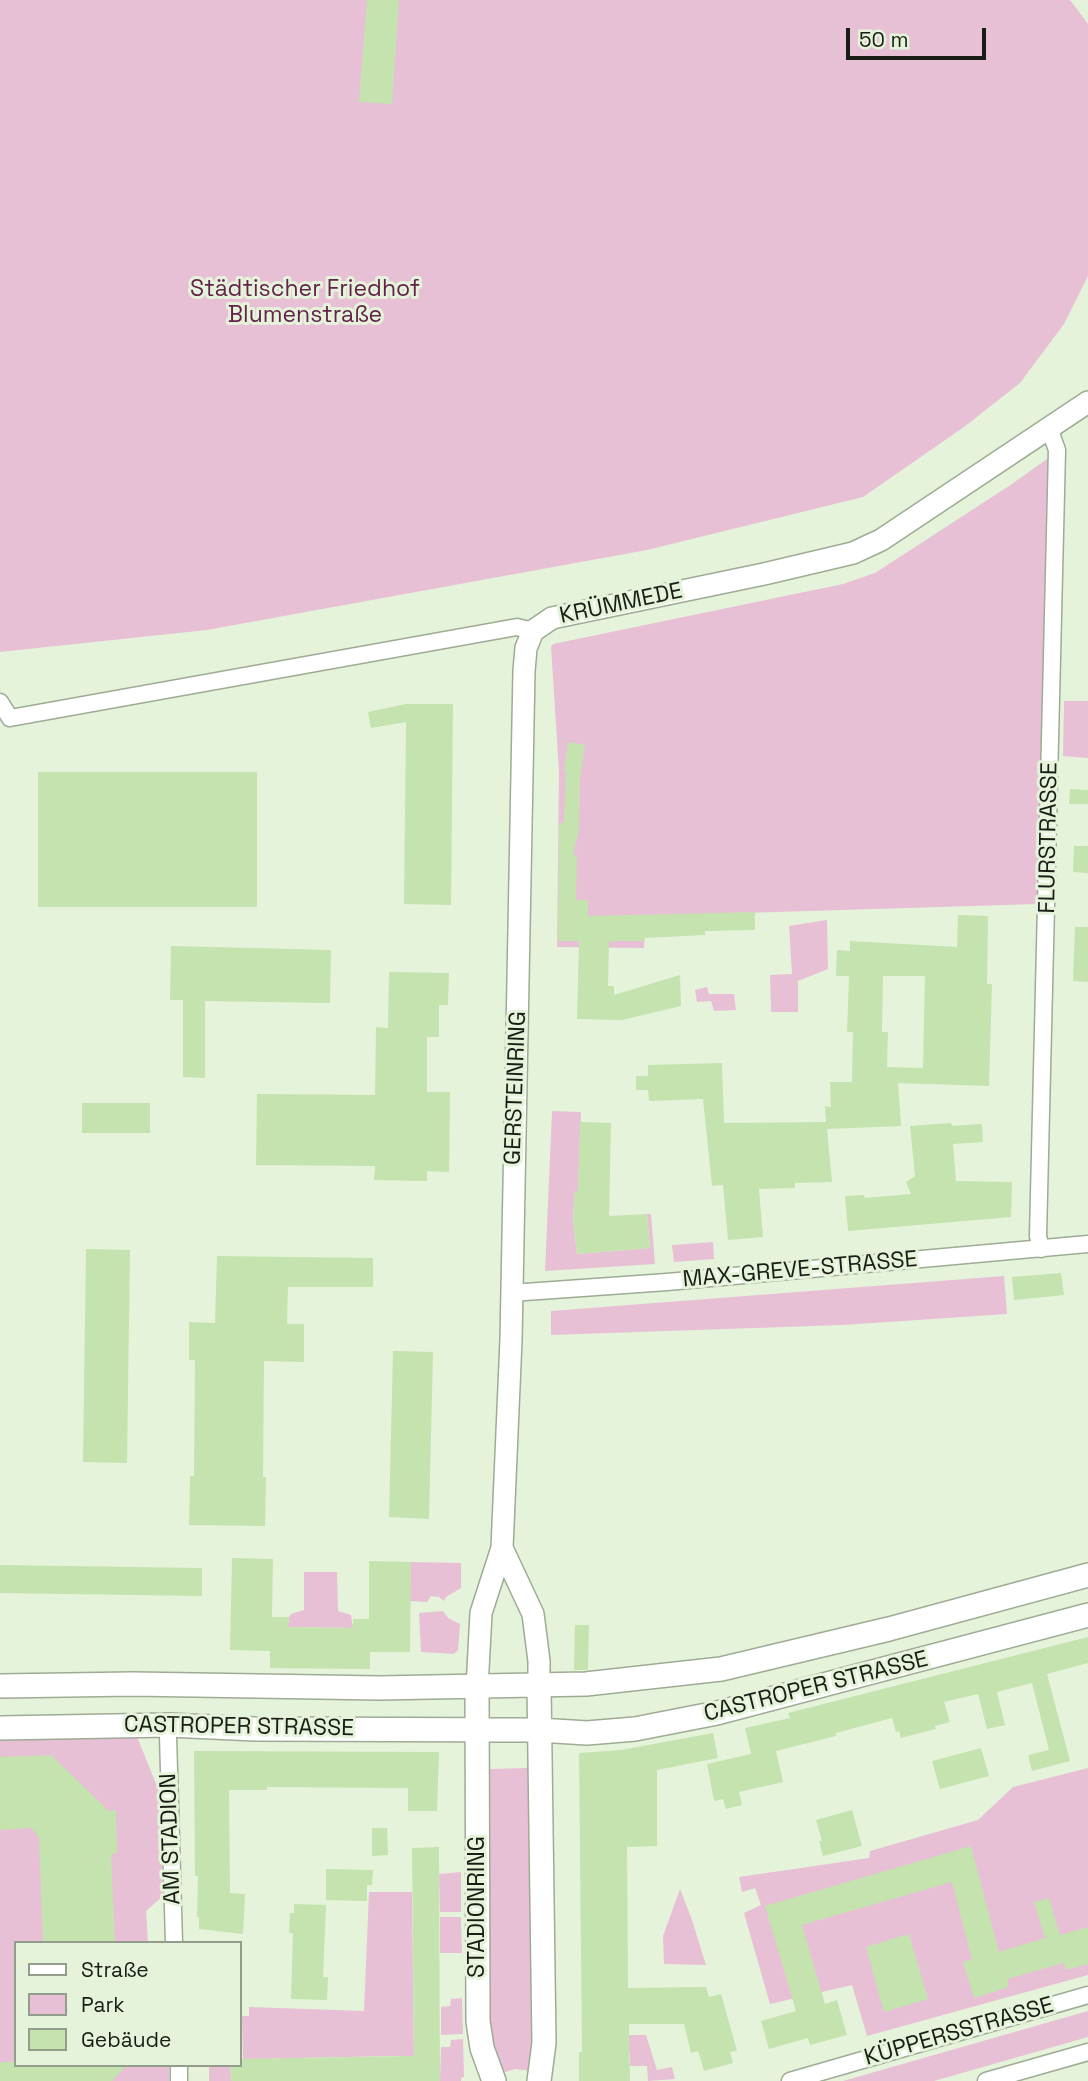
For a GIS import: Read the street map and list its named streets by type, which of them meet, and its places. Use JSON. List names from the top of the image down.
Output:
{
  "streets": {
    "main road": ["CASTROPER STRASSE", "STADIONRING"],
    "street": [
      "KRÜMMEDE",
      "FLURSTRASSE",
      "GERSTEINRING",
      "MAX-GREVE-STRASSE",
      "AM STADION",
      "KÜPPERSSTRASSE"
    ]
  },
  "crossings": [
    ["KRÜMMEDE", "FLURSTRASSE"],
    ["KRÜMMEDE", "GERSTEINRING"],
    ["FLURSTRASSE", "MAX-GREVE-STRASSE"],
    ["GERSTEINRING", "MAX-GREVE-STRASSE"],
    ["GERSTEINRING", "CASTROPER STRASSE"],
    ["CASTROPER STRASSE", "STADIONRING"]
  ],
  "parks": ["Städtischer Friedhof Blumenstraße"],
  "legend": ["Straße", "Park", "Gebäude"],
  "scale_bar": "50 m"
}
